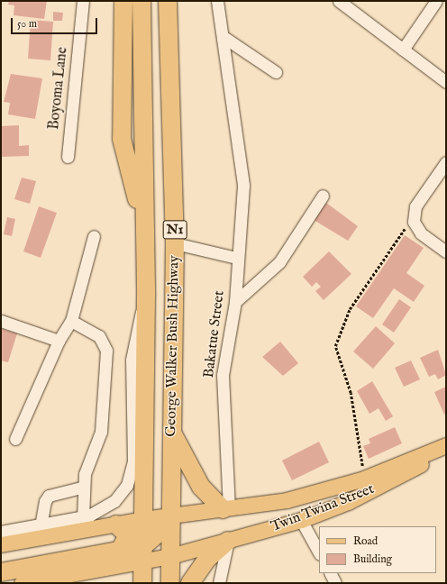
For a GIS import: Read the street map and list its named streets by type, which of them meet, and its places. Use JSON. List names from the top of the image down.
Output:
{
  "streets": {
    "highway": ["N1", "George Walker Bush Highway"],
    "main road": ["Twin Twina Street"],
    "street": ["Boyoma Lane", "Bakatue Street"]
  },
  "crossings": [
    ["Bakatue Street", "Twin Twina Street"],
    ["George Walker Bush Highway", "Twin Twina Street"]
  ],
  "legend": ["Road", "Building"],
  "scale_bar": "50 m"
}
